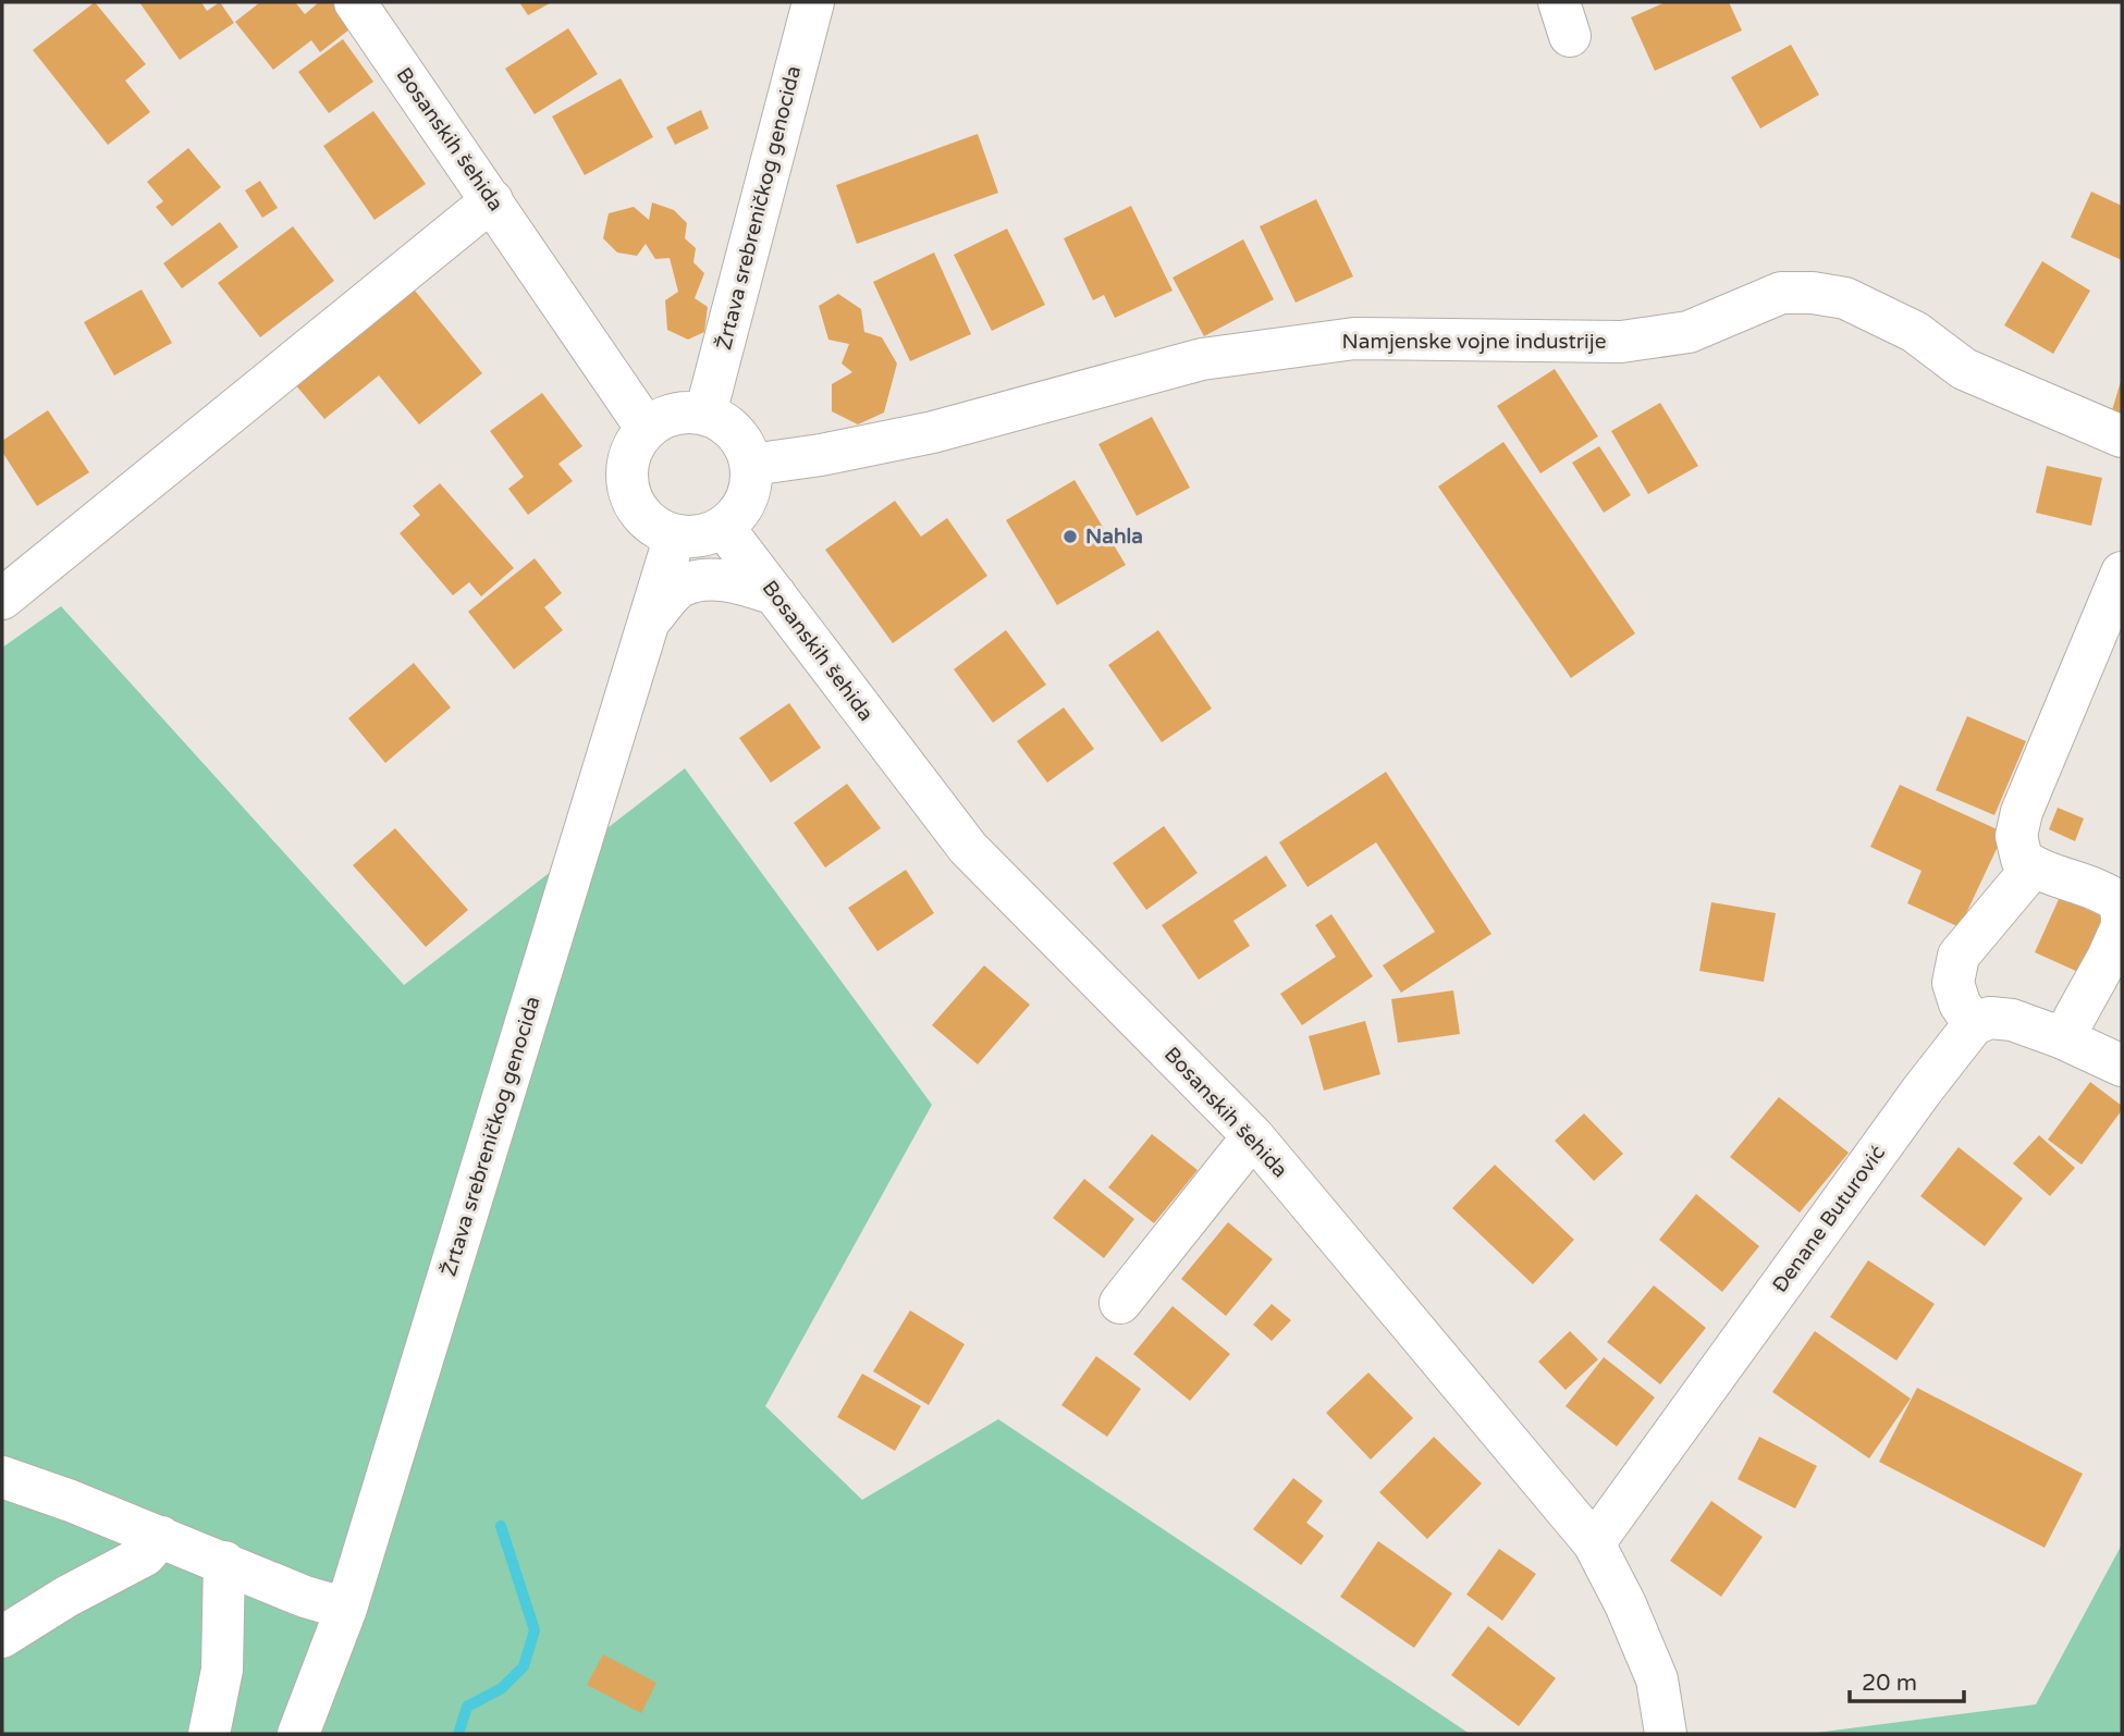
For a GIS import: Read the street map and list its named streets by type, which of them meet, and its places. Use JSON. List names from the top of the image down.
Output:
{
  "streets": {
    "street": [
      "Bosanskih šehida",
      "Žrtava srebreničkog genocida",
      "Namjenske vojne industrije",
      "Đenane Buturović"
    ]
  },
  "crossings": [
    ["Bosanskih šehida", "Žrtava srebreničkog genocida"],
    ["Bosanskih šehida", "Namjenske vojne industrije"],
    ["Bosanskih šehida", "Đenane Buturović"],
    ["Žrtava srebreničkog genocida", "Namjenske vojne industrije"]
  ],
  "places": ["Nahla"],
  "scale_bar": "20 m"
}
